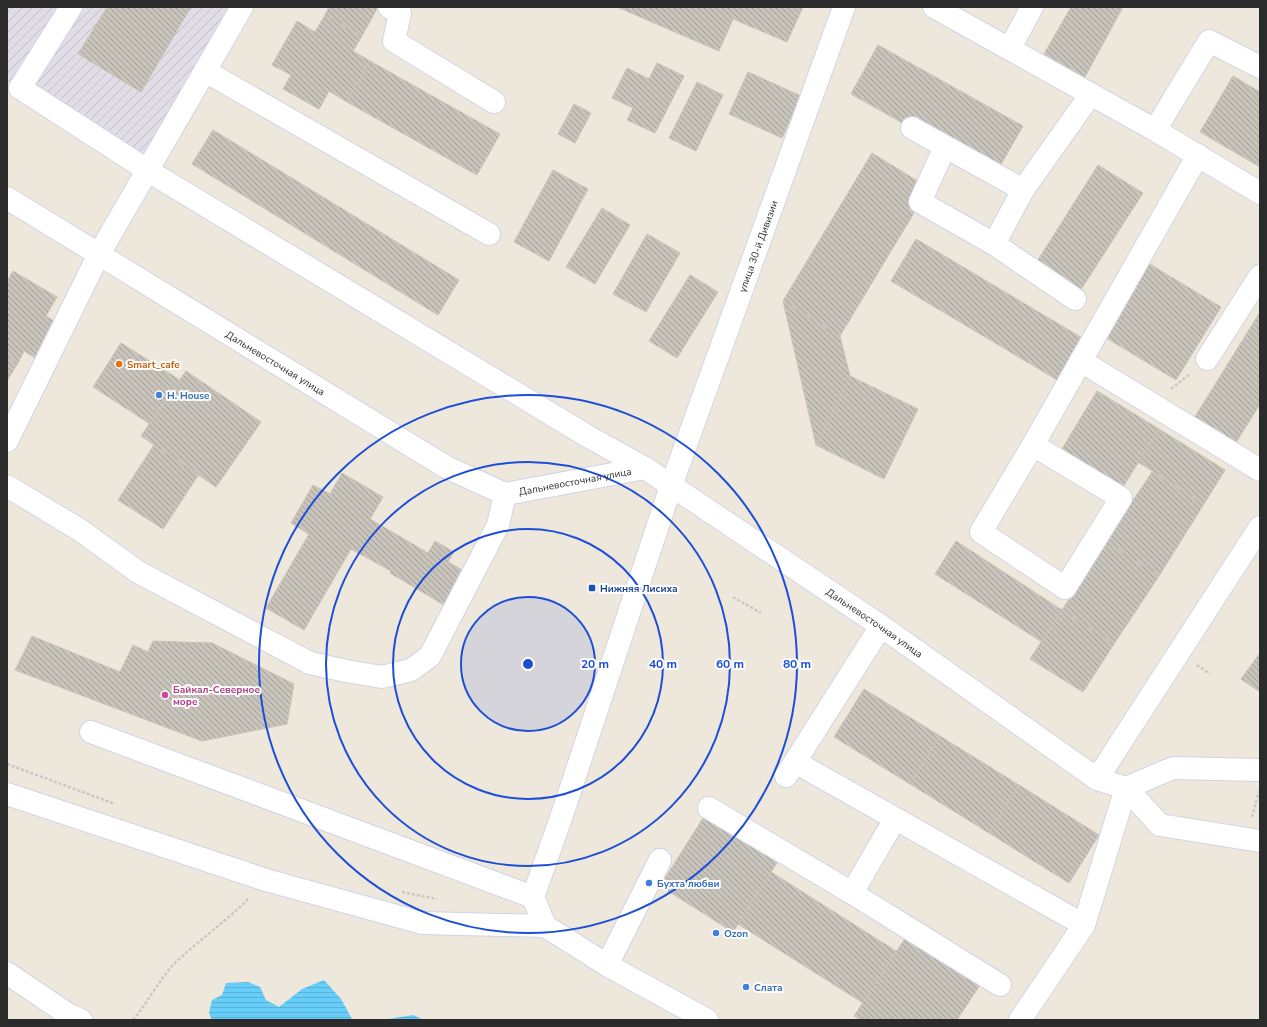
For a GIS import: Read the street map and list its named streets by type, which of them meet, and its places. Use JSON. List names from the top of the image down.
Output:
{
  "streets": {
    "street": ["улица 30-й Дивизии", "Дальневосточная улица"]
  },
  "crossings": [
    ["улица 30-й Дивизии", "Дальневосточная улица"]
  ],
  "places": {
    "other": [
      "Smart_cafe",
      "H. House",
      "Байкал-Северное море",
      "Бухта любви",
      "Ozon",
      "Слата"
    ],
    "transit": ["Нижняя Лисиха"]
  },
  "rings": [
    "20 m",
    "40 m",
    "60 m",
    "80 m"
  ]
}
